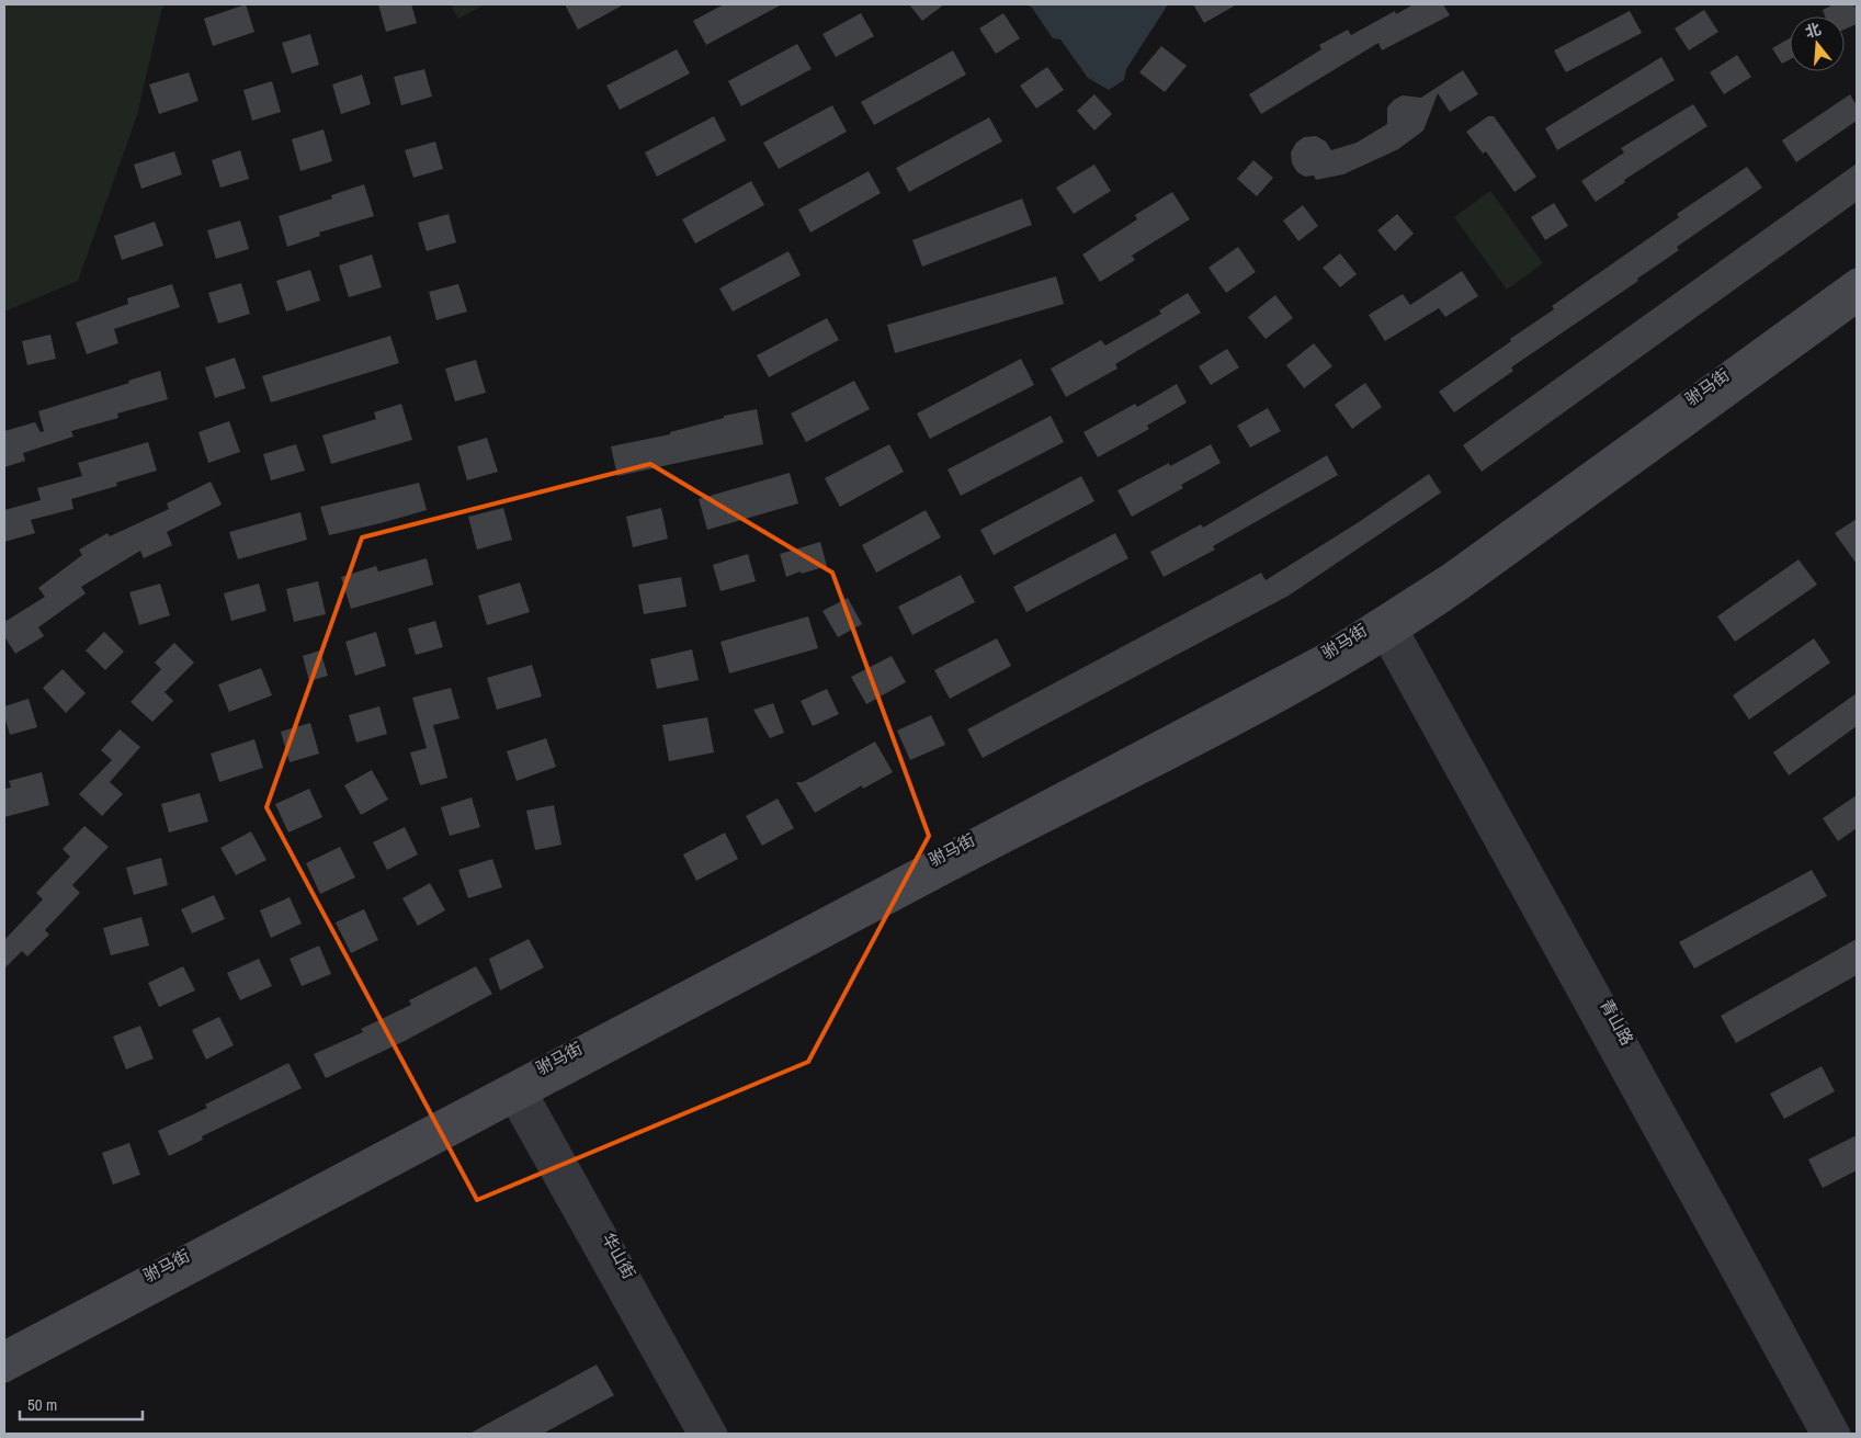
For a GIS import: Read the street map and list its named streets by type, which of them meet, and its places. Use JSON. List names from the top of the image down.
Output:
{
  "streets": {
    "main road": ["驸马街"],
    "street": ["青山路", "华山街"]
  },
  "crossings": [
    ["驸马街", "青山路"],
    ["驸马街", "华山街"]
  ],
  "scale_bar": "50 m",
  "north": "top"
}
